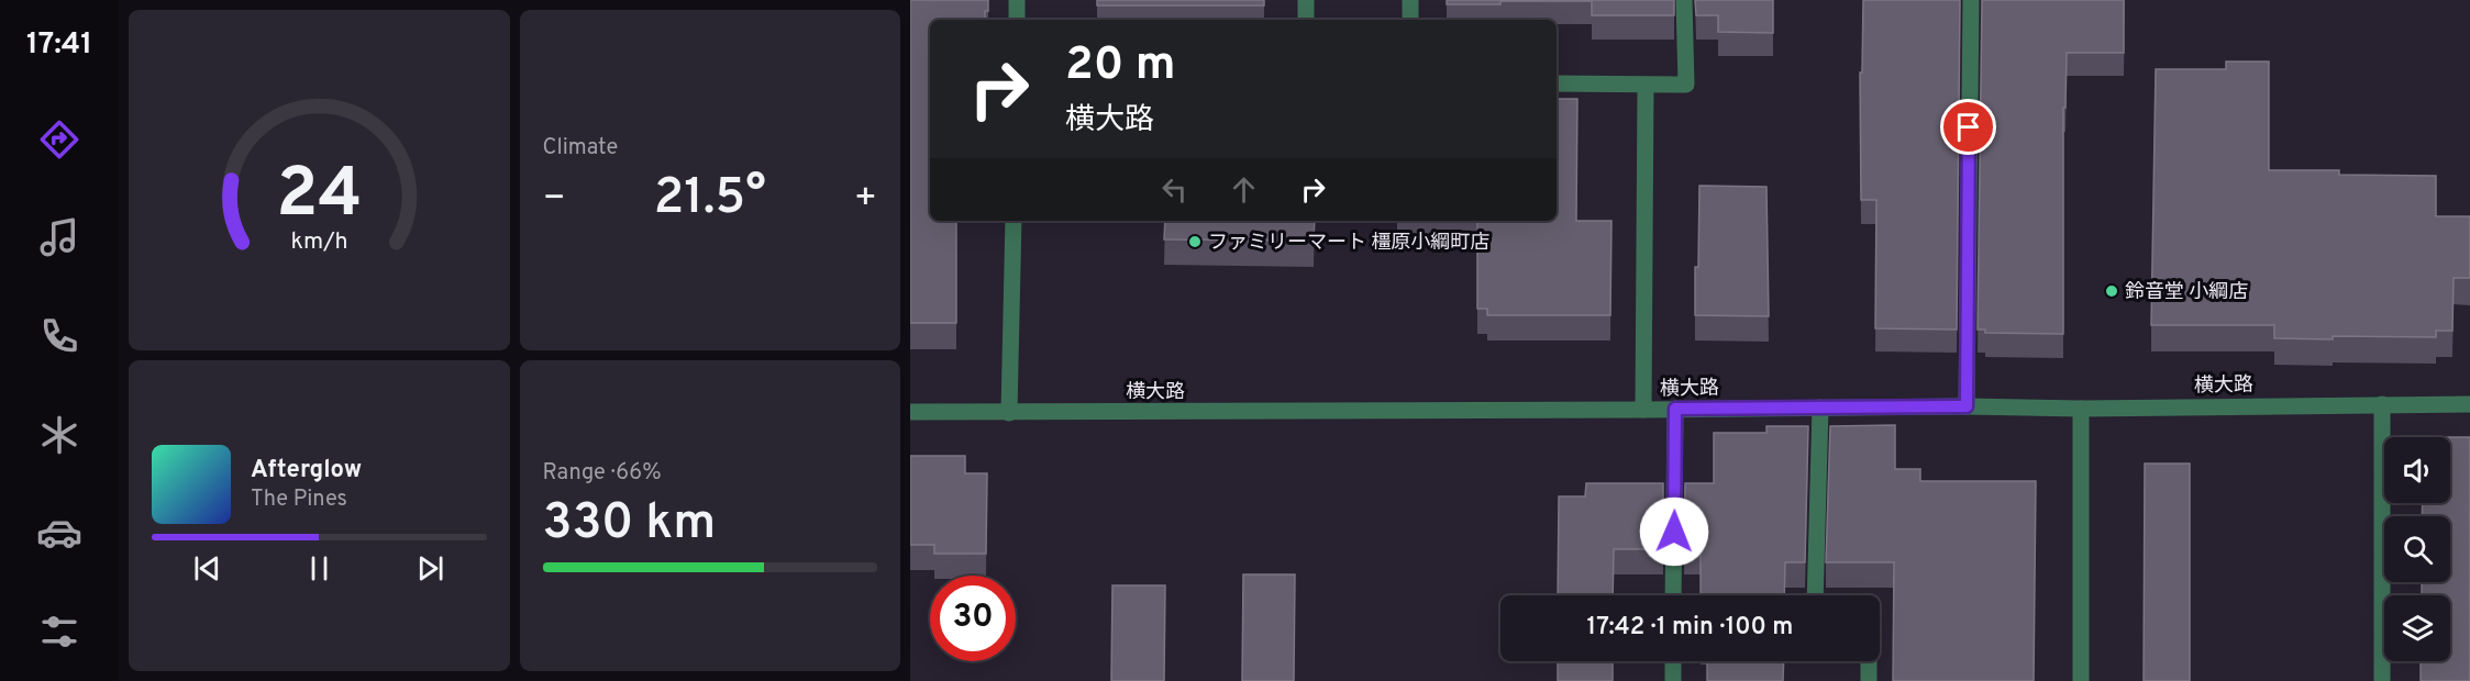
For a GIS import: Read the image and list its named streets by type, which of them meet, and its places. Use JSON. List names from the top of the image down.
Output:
{
  "streets": {
    "street": ["横大路"]
  },
  "places": ["ファミリーマート 橿原小綱町店", "鈴音堂 小綱店"],
  "page": {
    "tabs": "17:41",
    "tile": [
      "Climate",
      ["Range · 66%", "330 km"]
    ],
    "turn": ["20 m", "横大路"],
    "heat": ["−", "21.5°", "+"],
    "song": ["Afterglow", "The Pines"],
    "limit": "30",
    "trip": "17:42 · 1 min · 100 m",
    "gauge": ["24", "km/h"]
  }
}
